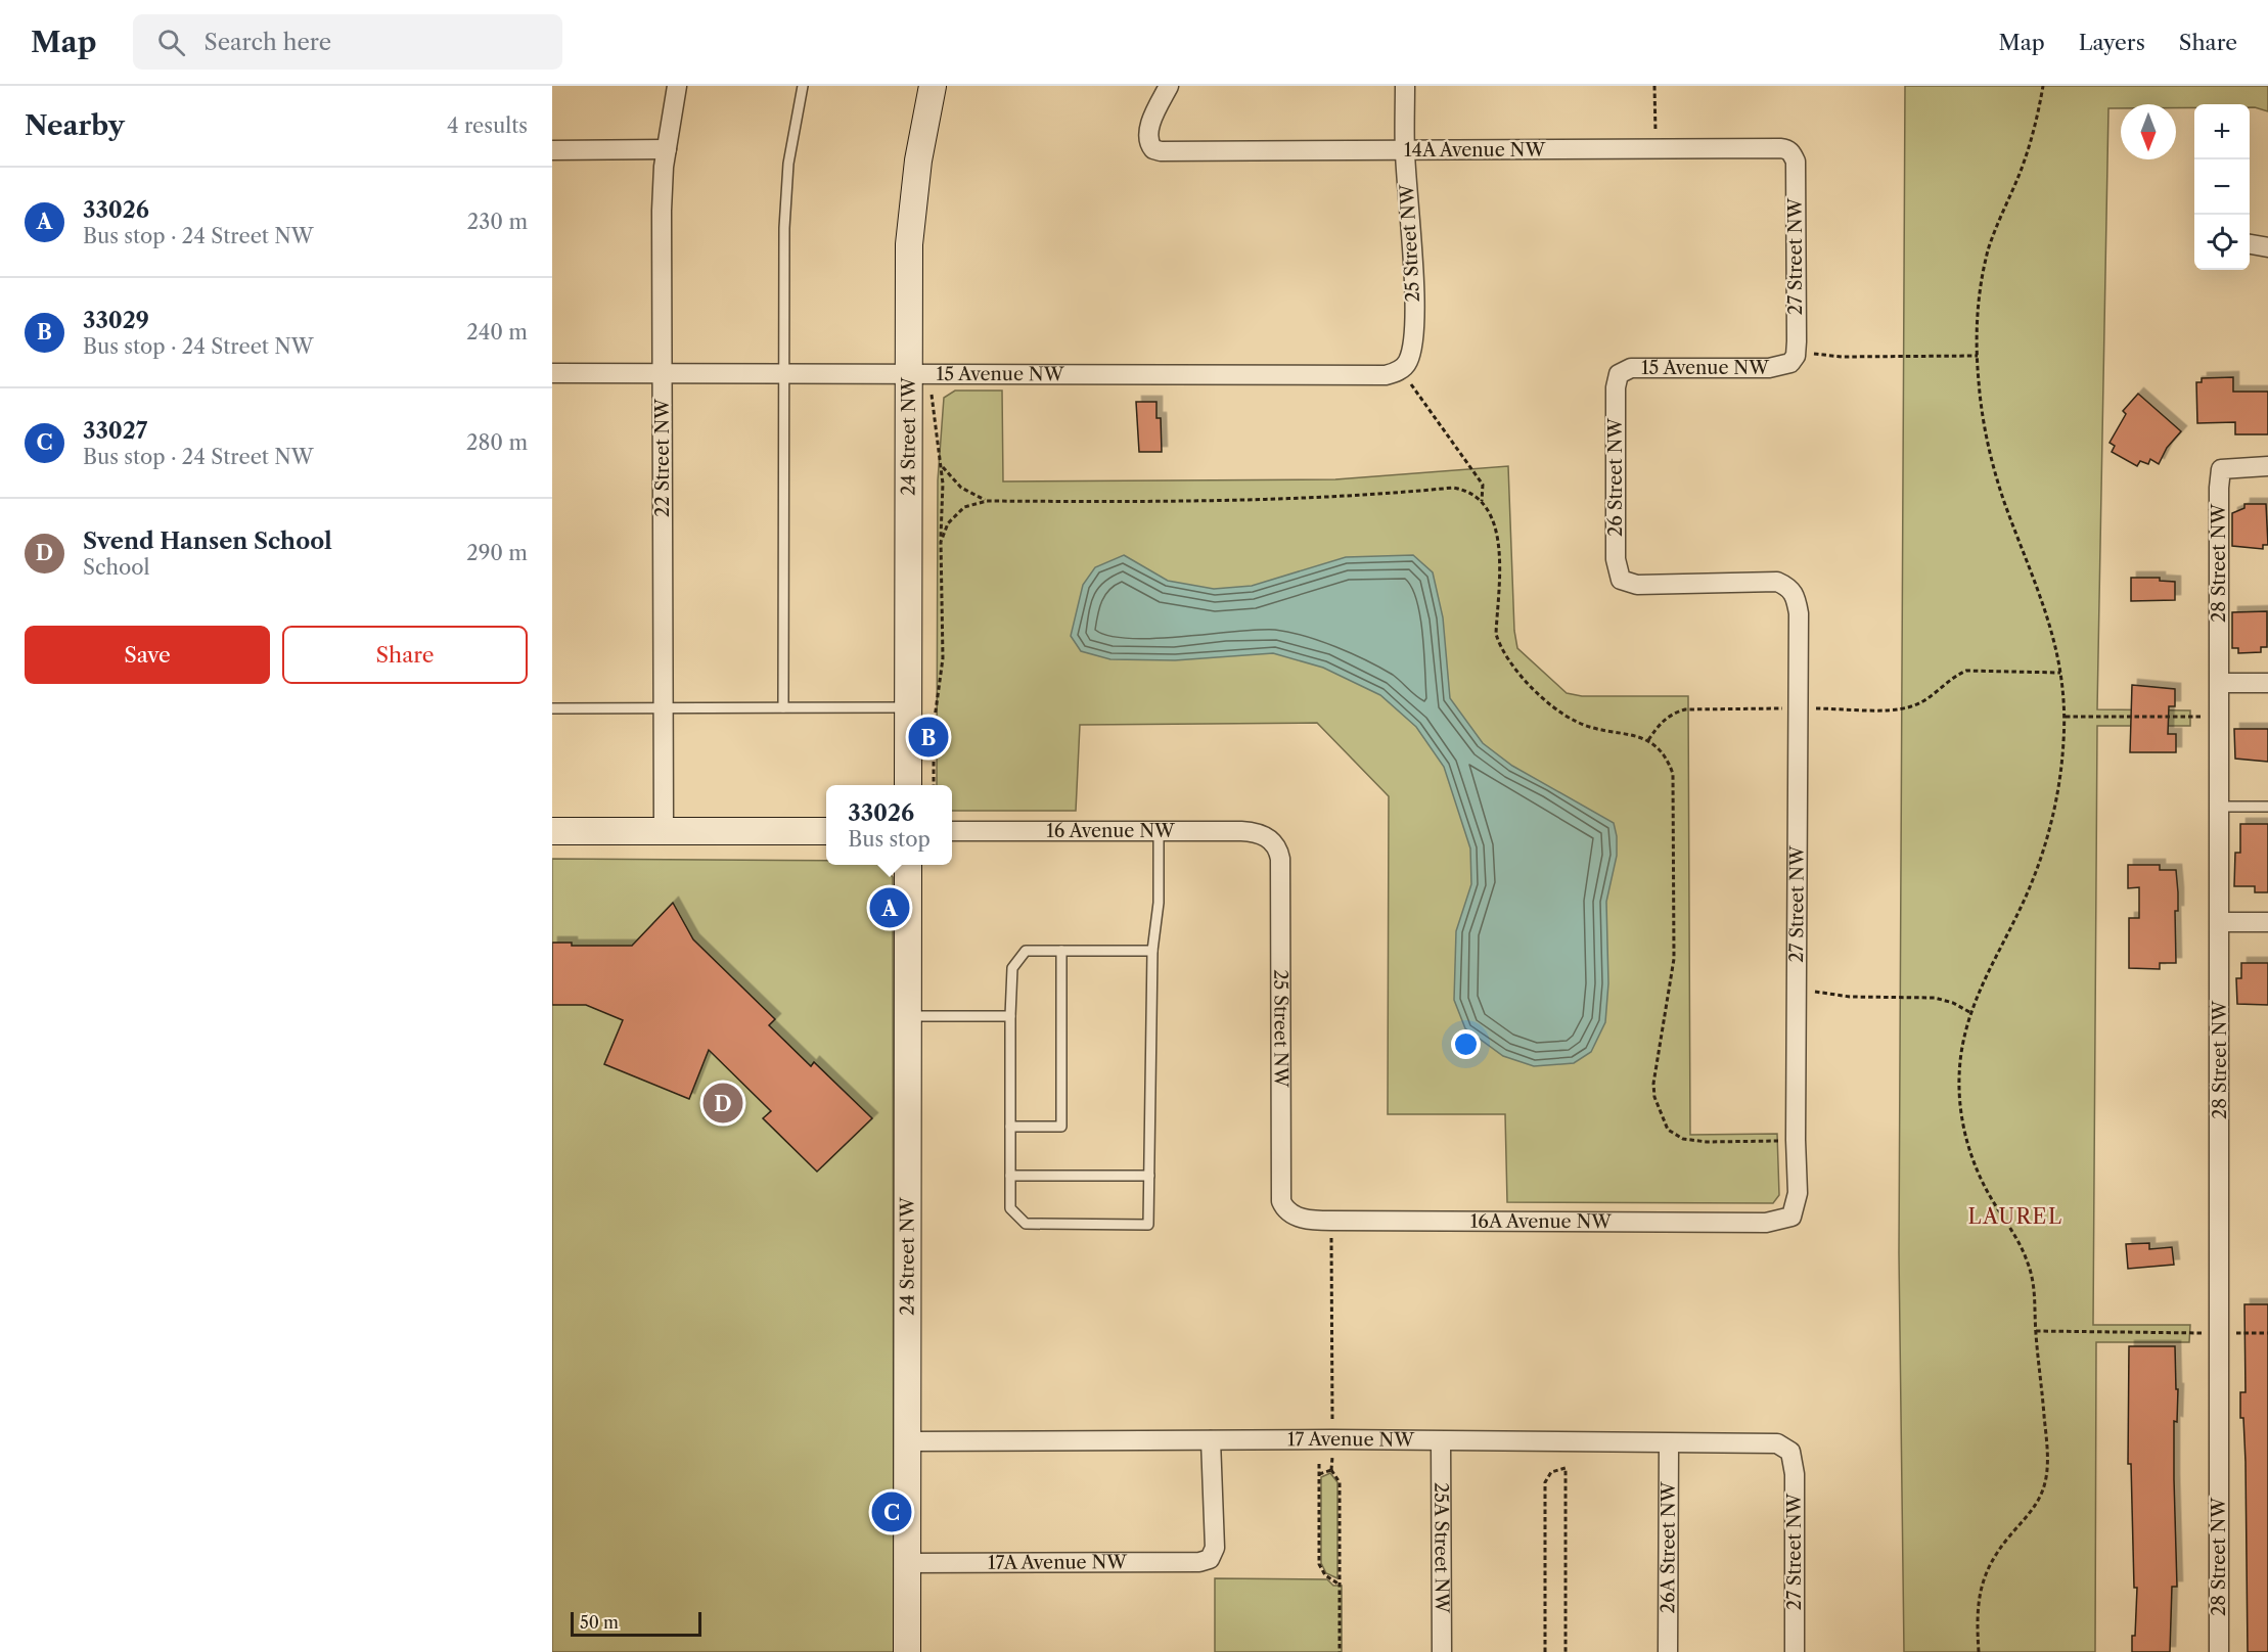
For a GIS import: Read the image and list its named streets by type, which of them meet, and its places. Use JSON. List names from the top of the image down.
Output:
{
  "streets": {
    "street": [
      "14A Avenue NW",
      "25 Street NW",
      "27 Street NW",
      "15 Avenue NW",
      "24 Street NW",
      "22 Street NW",
      "26 Street NW",
      "28 Street NW",
      "16 Avenue NW",
      "16A Avenue NW",
      "17 Avenue NW",
      "25A Street NW",
      "26A Street NW",
      "17A Avenue NW"
    ]
  },
  "crossings": [
    ["14A Avenue NW", "25 Street NW"],
    ["14A Avenue NW", "27 Street NW"],
    ["25 Street NW", "15 Avenue NW"],
    ["25 Street NW", "16 Avenue NW"],
    ["25 Street NW", "16A Avenue NW"],
    ["27 Street NW", "15 Avenue NW"],
    ["27 Street NW", "26 Street NW"],
    ["27 Street NW", "16A Avenue NW"],
    ["27 Street NW", "17 Avenue NW"],
    ["15 Avenue NW", "24 Street NW"],
    ["15 Avenue NW", "22 Street NW"],
    ["15 Avenue NW", "26 Street NW"],
    ["24 Street NW", "17 Avenue NW"],
    ["24 Street NW", "17A Avenue NW"],
    ["17 Avenue NW", "25A Street NW"],
    ["17 Avenue NW", "26A Street NW"],
    ["17 Avenue NW", "17A Avenue NW"]
  ],
  "districts": ["LAUREL"],
  "scale_bar": "50 m",
  "north": "bottom",
  "page": {
    "header": "Map",
    "search": "Search here",
    "nav": ["Map", "Layers", "Share"],
    "heading": ["Nearby", "4 results"],
    "map_buttons": ["+", "−"],
    "list": [
      {
        "mark": "A",
        "name": "33026",
        "note": "Bus stop · 24 Street NW",
        "value": "230 m"
      },
      {
        "mark": "B",
        "name": "33029",
        "note": "Bus stop · 24 Street NW",
        "value": "240 m"
      },
      {
        "mark": "C",
        "name": "33027",
        "note": "Bus stop · 24 Street NW",
        "value": "280 m"
      },
      {
        "mark": "D",
        "name": "Svend Hansen School",
        "note": "School",
        "value": "290 m"
      }
    ],
    "buttons": ["Save", "Share"],
    "pins": [
      "B",
      "A",
      "D",
      "C"
    ],
    "popup": ["33026", "Bus stop"],
    "scale": "50 m"
  }
}
